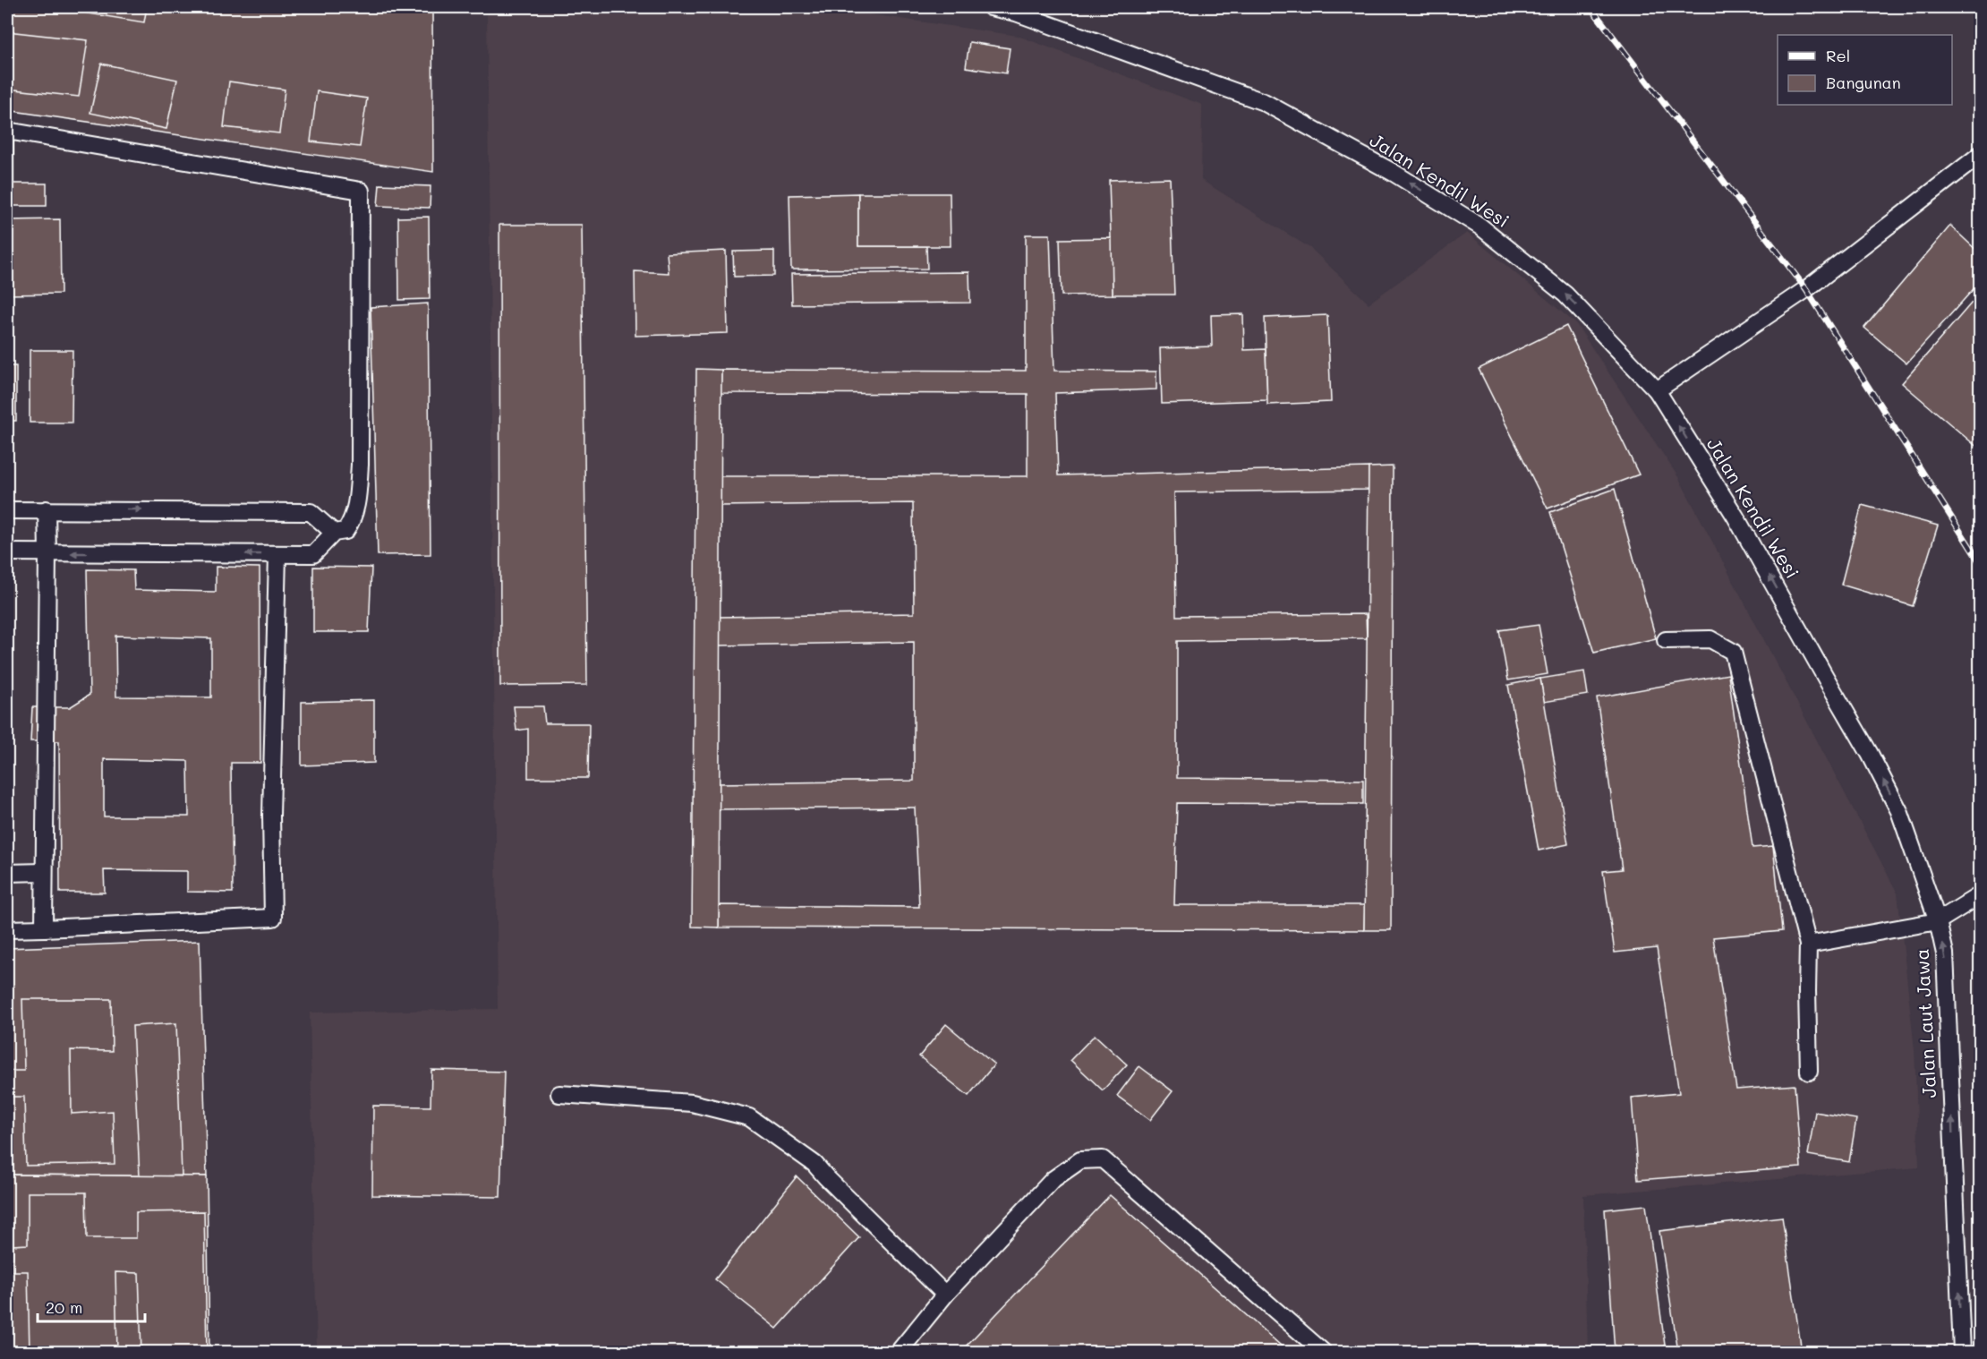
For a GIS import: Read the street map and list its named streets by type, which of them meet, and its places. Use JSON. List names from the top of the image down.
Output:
{
  "streets": {
    "lane": ["Jalan Kendil Wesi", "Jalan Laut Jawa"]
  },
  "crossings": [
    ["Jalan Kendil Wesi", "Jalan Laut Jawa"]
  ],
  "one_way": ["Jalan Kendil Wesi", "Jalan Laut Jawa"],
  "legend": ["Rel", "Bangunan"],
  "scale_bar": "20 m"
}
